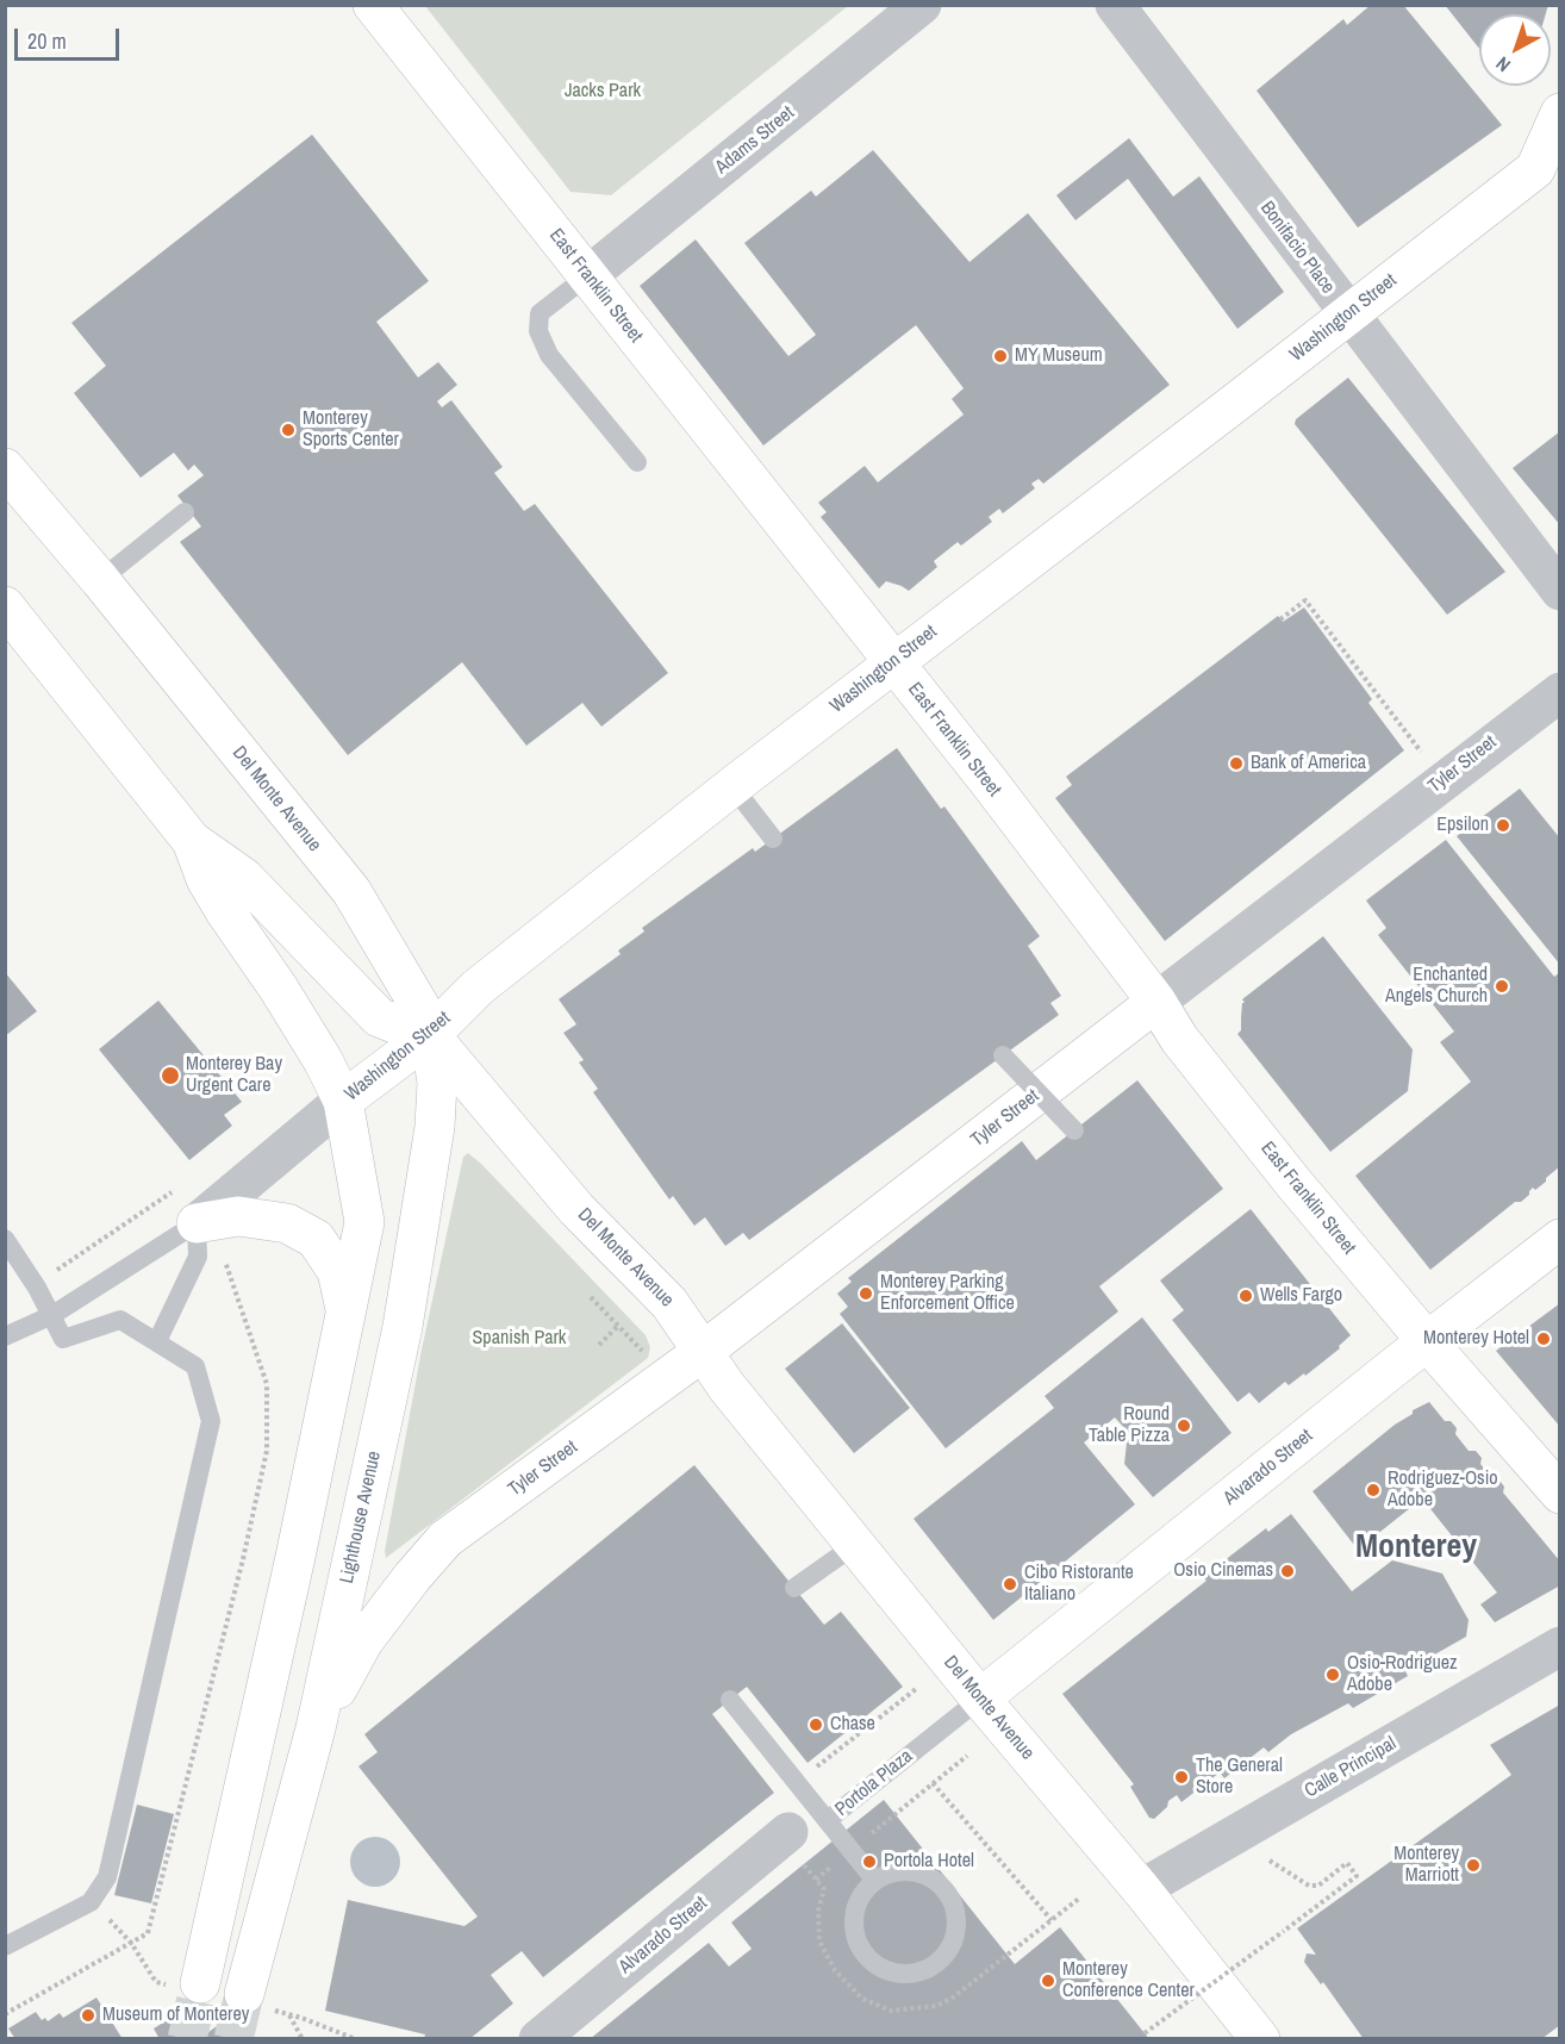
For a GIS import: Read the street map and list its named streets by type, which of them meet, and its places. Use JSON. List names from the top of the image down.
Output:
{
  "streets": {
    "main road": [
      "East Franklin Street",
      "Washington Street",
      "Tyler Street",
      "Del Monte Avenue",
      "Alvarado Street",
      "Lighthouse Avenue"
    ],
    "street": ["Adams Street", "Bonifacio Place", "Calle Principal"],
    "lane": ["Portola Plaza"]
  },
  "crossings": [
    ["Adams Street", "East Franklin Street"],
    ["Bonifacio Place", "Washington Street"],
    ["East Franklin Street", "Washington Street"],
    ["East Franklin Street", "Tyler Street"],
    ["East Franklin Street", "Alvarado Street"],
    ["Washington Street", "Del Monte Avenue"],
    ["Washington Street", "Lighthouse Avenue"],
    ["Tyler Street", "Del Monte Avenue"],
    ["Tyler Street", "Lighthouse Avenue"],
    ["Del Monte Avenue", "Alvarado Street"],
    ["Del Monte Avenue", "Lighthouse Avenue"],
    ["Del Monte Avenue", "Calle Principal"],
    ["Del Monte Avenue", "Portola Plaza"],
    ["Alvarado Street", "Portola Plaza"]
  ],
  "districts": ["Monterey"],
  "parks": ["Jacks Park", "Spanish Park"],
  "places": [
    "MY Museum",
    "Monterey Sports Center",
    "Bank of America",
    "Epsilon",
    "Enchanted Angels Church",
    "Monterey Bay Urgent Care",
    "Monterey Parking Enforcement Office",
    "Wells Fargo",
    "Monterey Hotel",
    "Round Table Pizza",
    "Rodriguez-Osio Adobe",
    "Osio Cinemas",
    "Cibo Ristorante Italiano",
    "Osio-Rodriguez Adobe",
    "Chase",
    "The General Store",
    "Portola Hotel",
    "Monterey Marriott",
    "Monterey Conference Center",
    "Museum of Monterey"
  ],
  "scale_bar": "20 m",
  "north": "bottom left"
}
